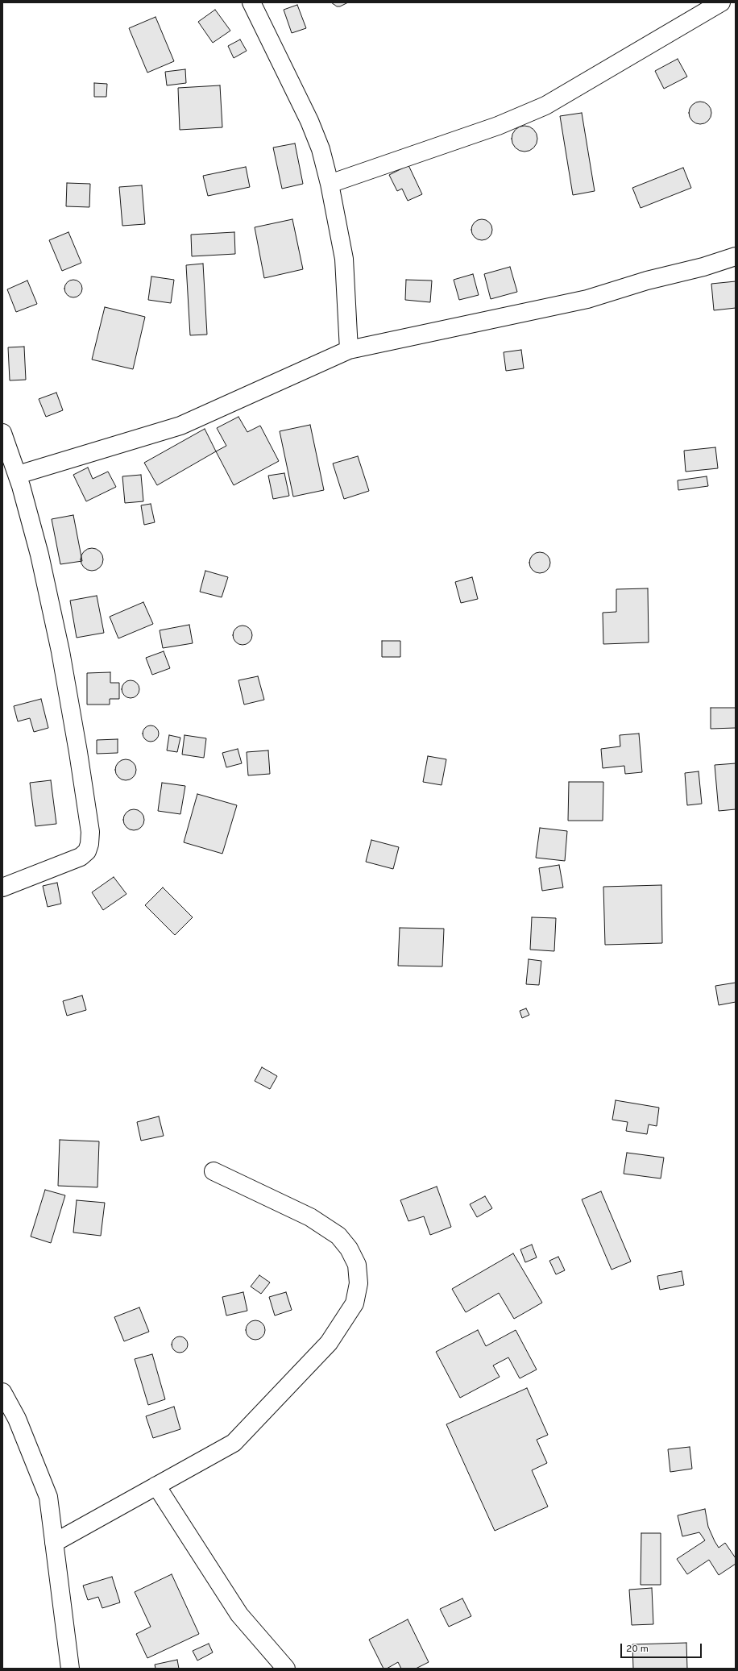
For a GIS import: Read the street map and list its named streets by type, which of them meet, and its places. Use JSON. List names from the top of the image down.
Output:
{
  "scale_bar": "20 m"
}
